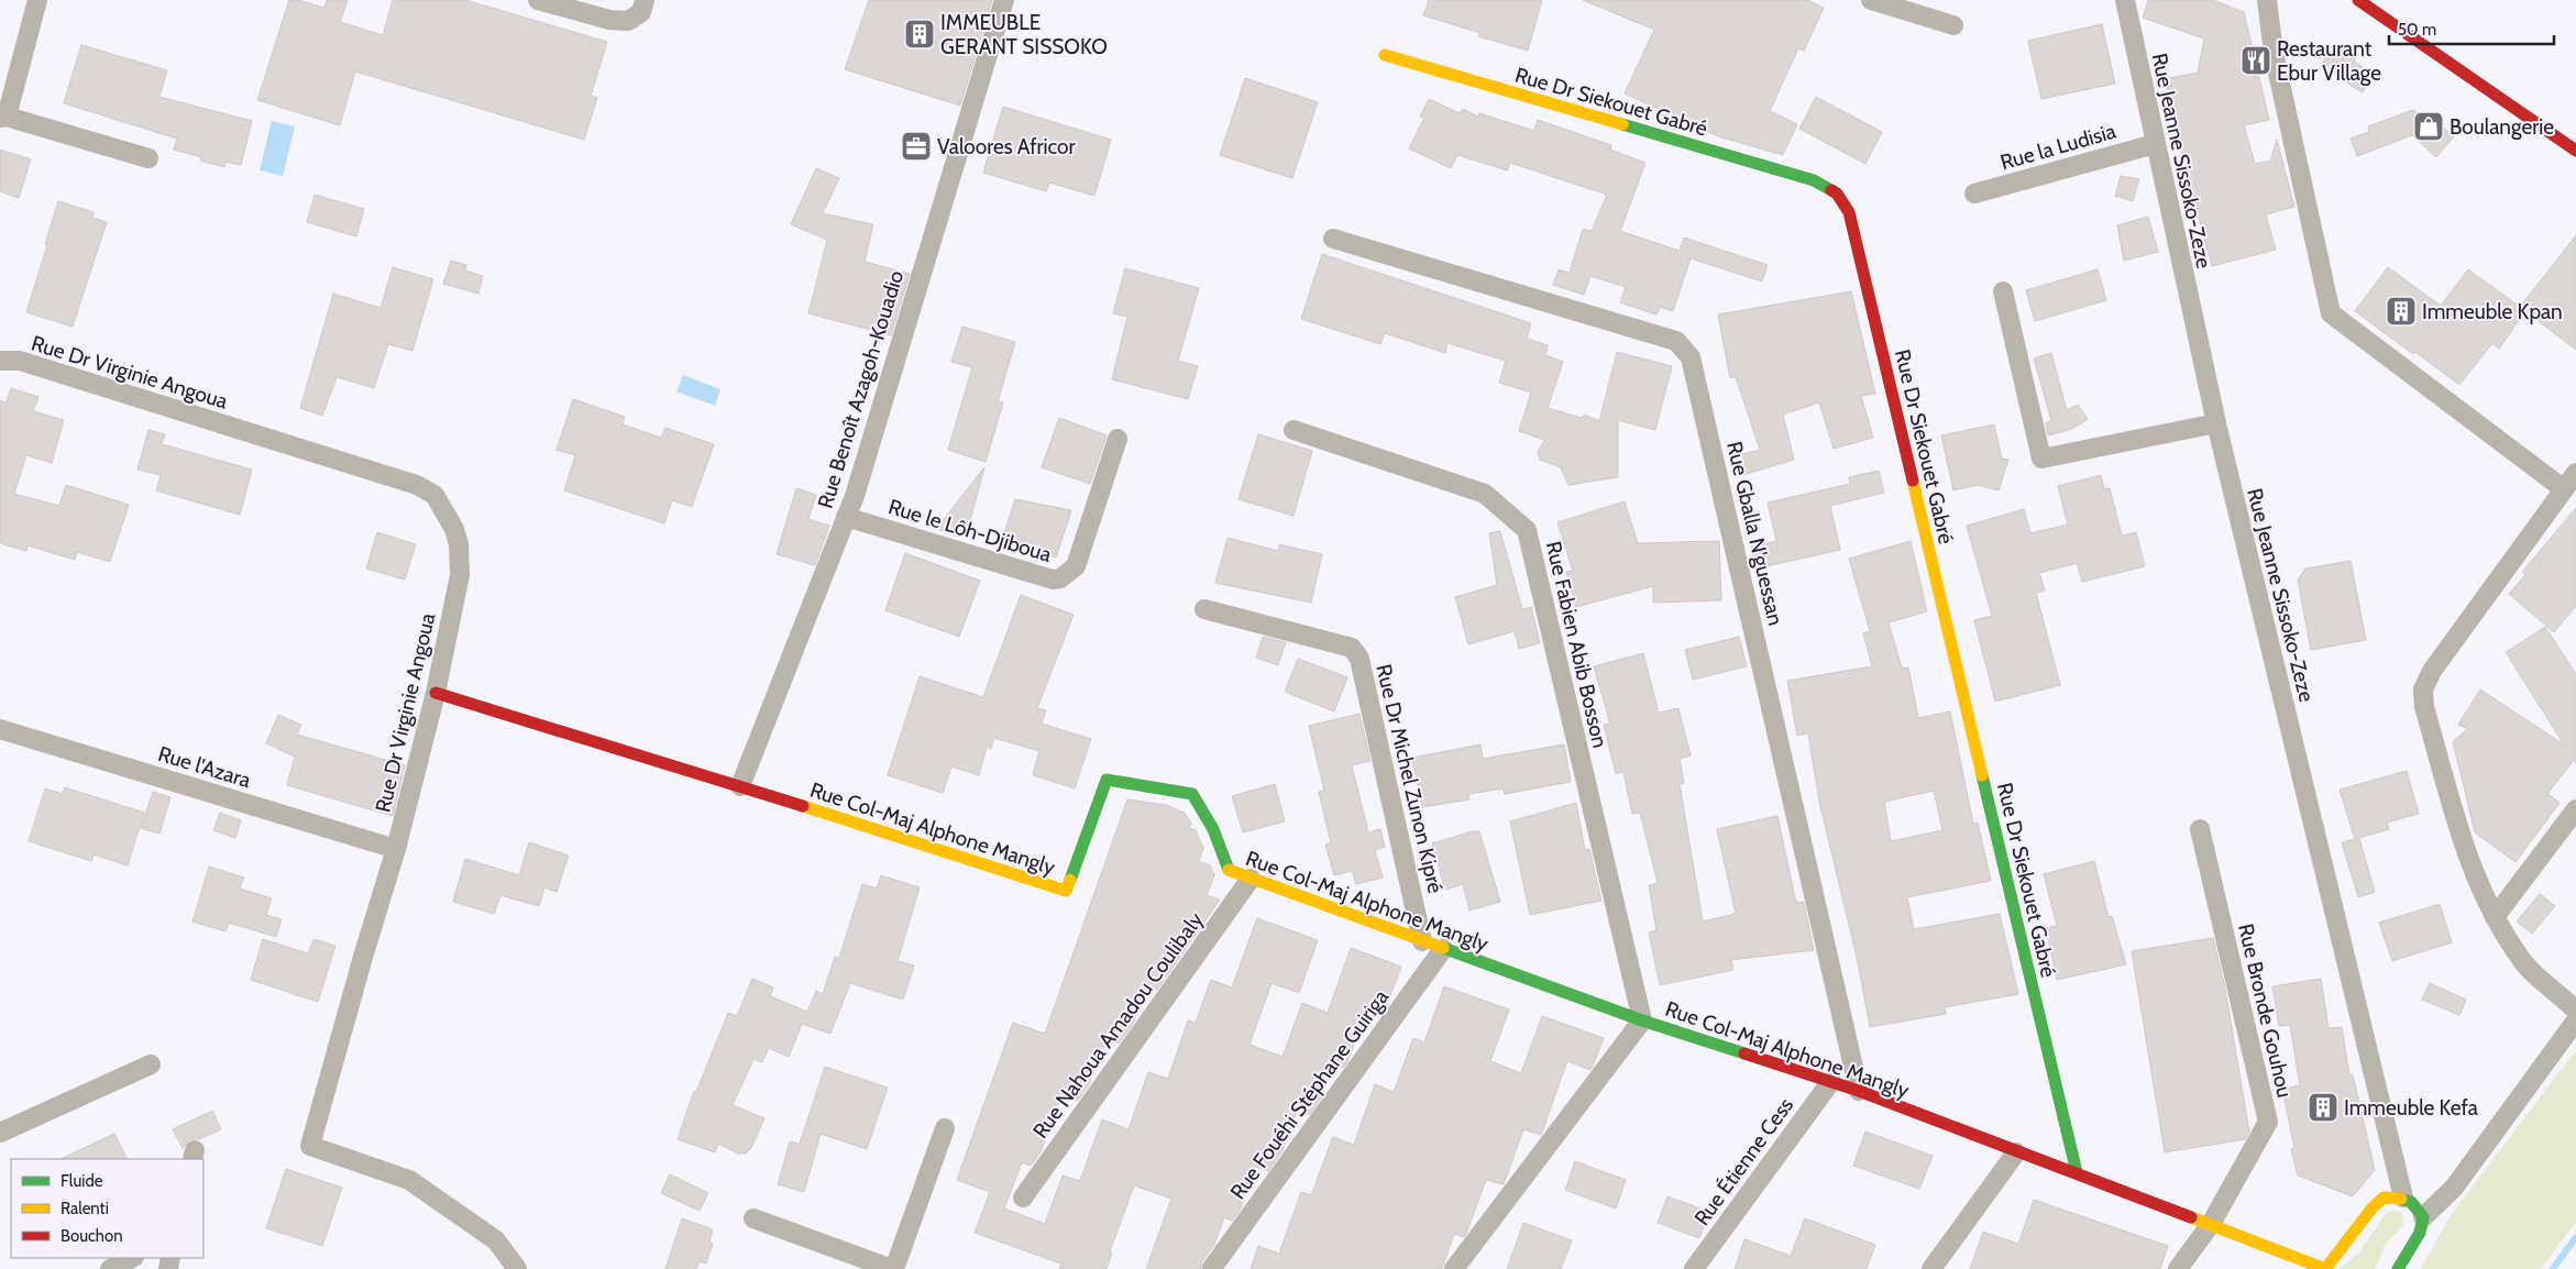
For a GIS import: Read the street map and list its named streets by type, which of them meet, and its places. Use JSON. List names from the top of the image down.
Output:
{
  "streets": {
    "street": [
      "Rue Dr Siekouet Gabré",
      "Rue la Ludisia",
      "Rue Jeanne Sissoko-Zeze",
      "Rue Dr Virginie Angoua",
      "Rue Benoît Azagoh-Kouadio",
      "Rue le Lôh-Djiboua",
      "Rue Gballa N'guessan",
      "Rue Fabien Abib Bosson",
      "Rue l'Azara",
      "Rue Dr Michel Zunon Kipré",
      "Rue Col-Maj Alphone Mangly",
      "Rue Bronde Gouhou",
      "Rue Nahoua Amadou Coulibaly",
      "Rue Fouéhi Stéphane Guiriga",
      "Rue Étienne Cess"
    ]
  },
  "crossings": [
    ["Rue Dr Siekouet Gabré", "Rue Col-Maj Alphone Mangly"],
    ["Rue la Ludisia", "Rue Jeanne Sissoko-Zeze"],
    ["Rue Dr Virginie Angoua", "Rue l'Azara"],
    ["Rue Dr Virginie Angoua", "Rue Col-Maj Alphone Mangly"],
    ["Rue Benoît Azagoh-Kouadio", "Rue le Lôh-Djiboua"],
    ["Rue Benoît Azagoh-Kouadio", "Rue Col-Maj Alphone Mangly"],
    ["Rue Gballa N'guessan", "Rue Col-Maj Alphone Mangly"],
    ["Rue Fabien Abib Bosson", "Rue Col-Maj Alphone Mangly"],
    ["Rue Dr Michel Zunon Kipré", "Rue Col-Maj Alphone Mangly"],
    ["Rue Col-Maj Alphone Mangly", "Rue Bronde Gouhou"],
    ["Rue Col-Maj Alphone Mangly", "Rue Nahoua Amadou Coulibaly"],
    ["Rue Col-Maj Alphone Mangly", "Rue Fouéhi Stéphane Guiriga"],
    ["Rue Col-Maj Alphone Mangly", "Rue Étienne Cess"]
  ],
  "places": {
    "building": ["IMMEUBLE GERANT SISSOKO", "Immeuble Kpan", "Immeuble Kefa"],
    "restaurant": ["Restaurant Ebur Village"],
    "shop": ["Boulangerie"],
    "office": ["Valoores Africor"]
  },
  "legend": ["Fluide", "Ralenti", "Bouchon"],
  "scale_bar": "50 m"
}
